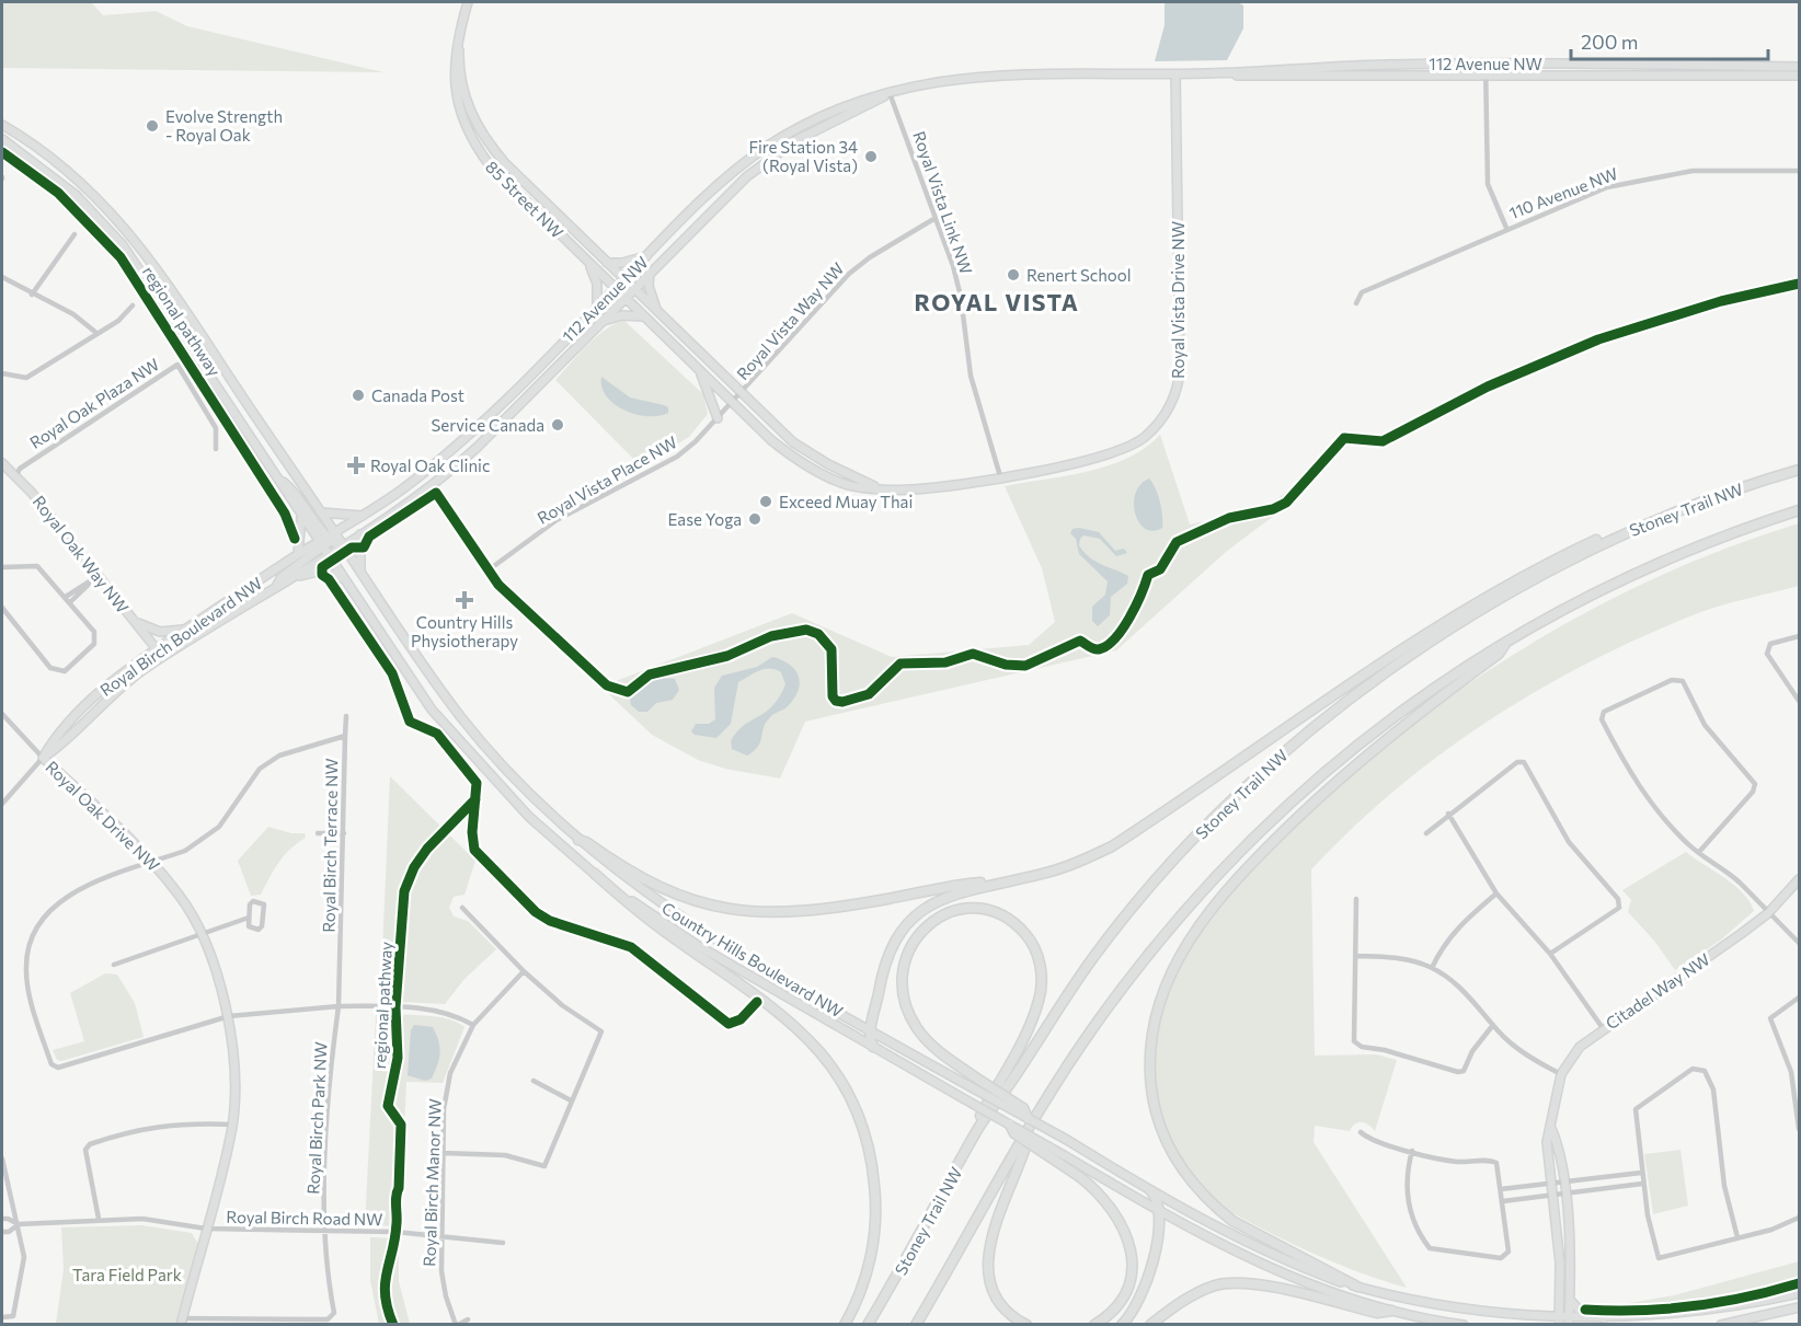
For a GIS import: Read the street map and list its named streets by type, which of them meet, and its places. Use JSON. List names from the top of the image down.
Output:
{
  "streets": {
    "highway": ["Stoney Trail NW"],
    "street": [
      "112 Avenue NW",
      "110 Avenue NW",
      "85 Street NW",
      "Royal Vista Link NW",
      "Royal Vista Drive NW",
      "Royal Vista Way NW",
      "Royal Oak Plaza NW",
      "Royal Vista Place NW",
      "Royal Oak Way NW",
      "Royal Birch Boulevard NW",
      "Royal Oak Drive NW",
      "Royal Birch Terrace NW",
      "Country Hills Boulevard NW",
      "Citadel Way NW",
      "Royal Birch Park NW",
      "Royal Birch Manor NW",
      "Royal Birch Road NW"
    ],
    "cycle path": ["regional pathway"]
  },
  "crossings": [
    ["112 Avenue NW", "85 Street NW"],
    ["112 Avenue NW", "Royal Vista Link NW"],
    ["112 Avenue NW", "Royal Vista Drive NW"],
    ["112 Avenue NW", "Royal Birch Boulevard NW"],
    ["112 Avenue NW", "Country Hills Boulevard NW"],
    ["85 Street NW", "Royal Vista Drive NW"],
    ["Royal Vista Link NW", "Royal Vista Drive NW"],
    ["Royal Vista Link NW", "Royal Vista Way NW"],
    ["Royal Vista Drive NW", "Royal Vista Way NW"],
    ["Royal Vista Drive NW", "Royal Vista Place NW"],
    ["Royal Vista Way NW", "Royal Vista Place NW"],
    ["Royal Oak Plaza NW", "Royal Oak Way NW"],
    ["Royal Oak Way NW", "Royal Birch Boulevard NW"],
    ["Royal Birch Boulevard NW", "Royal Oak Drive NW"],
    ["Royal Birch Boulevard NW", "Country Hills Boulevard NW"],
    ["Royal Oak Drive NW", "Royal Birch Terrace NW"],
    ["Royal Oak Drive NW", "Royal Birch Park NW"],
    ["Royal Oak Drive NW", "Royal Birch Road NW"],
    ["Royal Birch Terrace NW", "Royal Birch Park NW"],
    ["Royal Birch Park NW", "Royal Birch Road NW"],
    ["Royal Birch Manor NW", "Royal Birch Road NW"]
  ],
  "districts": ["ROYAL VISTA"],
  "parks": ["Tara Field Park"],
  "places": {
    "other": [
      "Evolve Strength - Royal Oak",
      "Fire Station 34 (Royal Vista)",
      "Renert School",
      "Canada Post",
      "Service Canada",
      "Exceed Muay Thai",
      "Ease Yoga"
    ],
    "health": ["Royal Oak Clinic", "Country Hills Physiotherapy"]
  },
  "scale_bar": "200 m"
}
